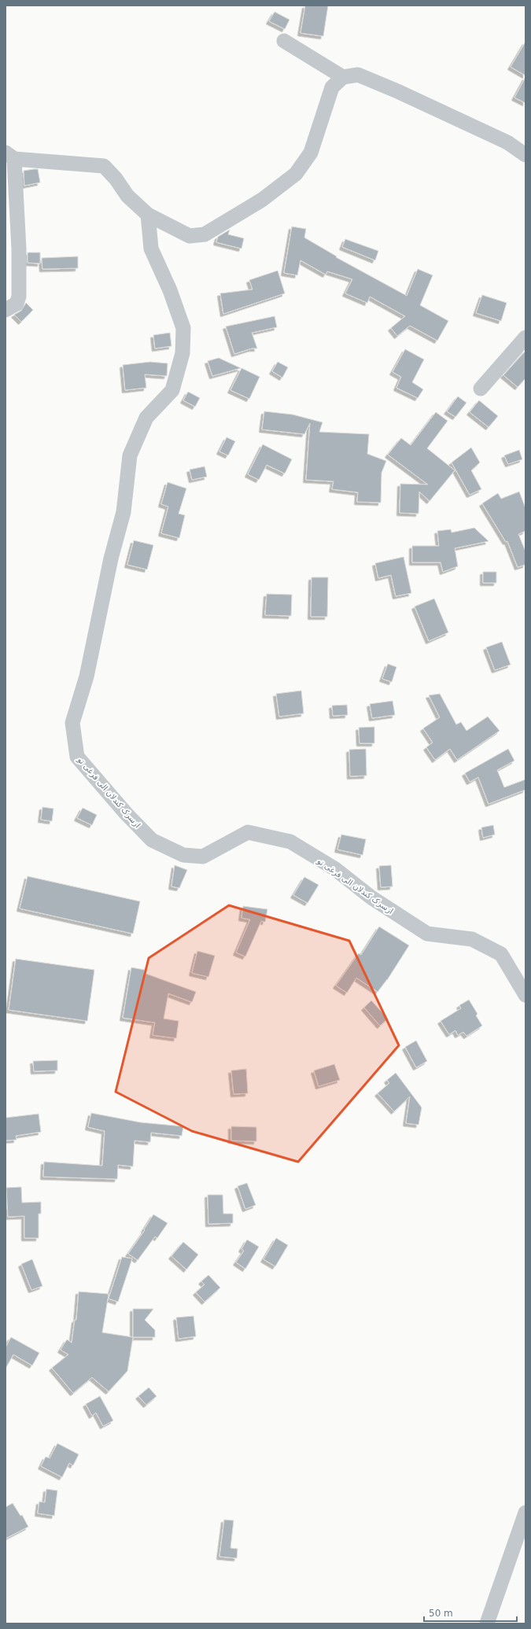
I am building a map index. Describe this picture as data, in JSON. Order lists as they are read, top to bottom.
{
  "streets": {
    "street": ["ازسرک کندلان الی فرغی تو"]
  },
  "scale_bar": "50 m"
}
